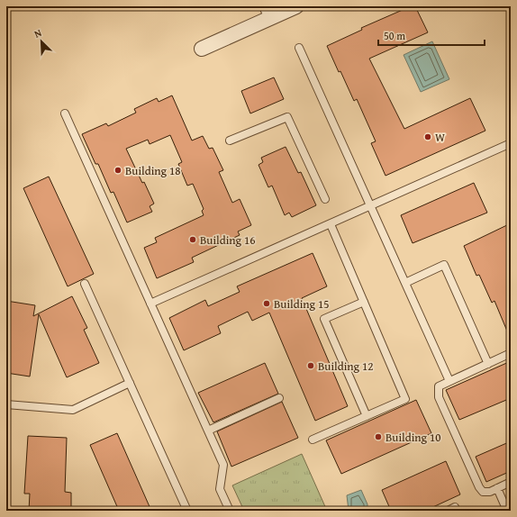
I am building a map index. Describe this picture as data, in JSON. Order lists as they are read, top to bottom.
{
  "places": [
    "W",
    "Building 18",
    "Building 16",
    "Building 15",
    "Building 12",
    "Building 10"
  ],
  "scale_bar": "50 m",
  "north": "top left"
}
